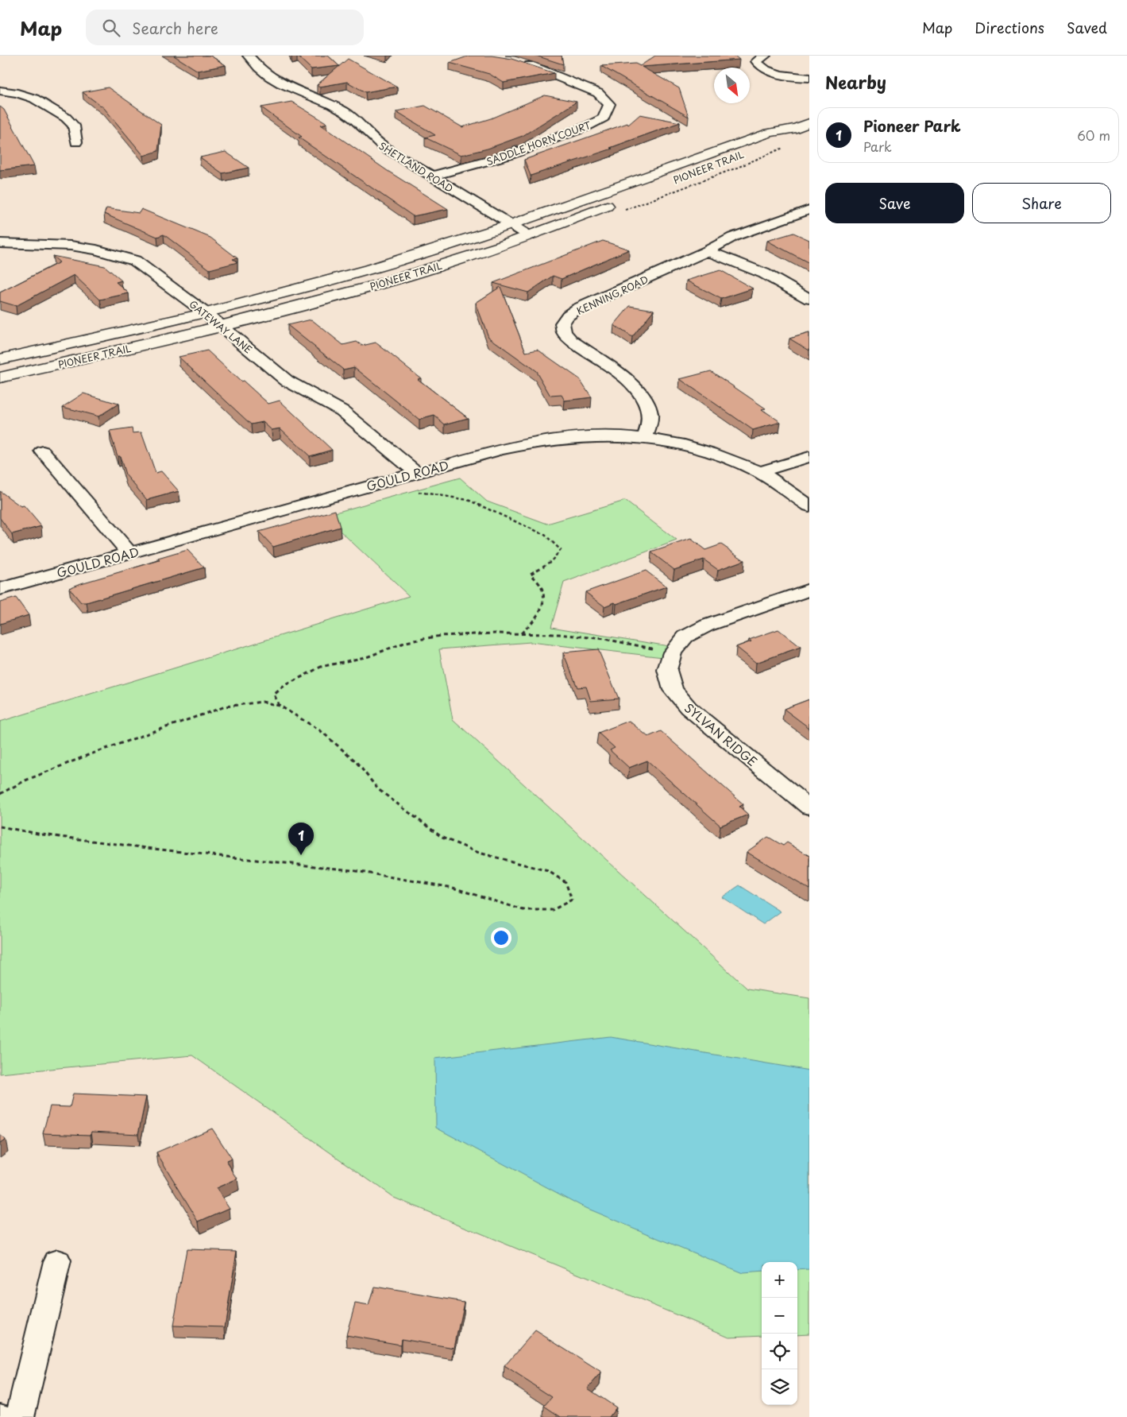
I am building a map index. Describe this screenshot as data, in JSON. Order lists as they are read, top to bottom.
{
  "streets": {
    "main road": ["PIONEER TRAIL"],
    "street": [
      "SADDLE HORN COURT",
      "SHETLAND ROAD",
      "KENNING ROAD",
      "GATEWAY LANE",
      "GOULD ROAD",
      "SYLVAN RIDGE"
    ]
  },
  "crossings": [
    ["SADDLE HORN COURT", "SHETLAND ROAD"],
    ["SHETLAND ROAD", "PIONEER TRAIL"],
    ["PIONEER TRAIL", "GATEWAY LANE"],
    ["KENNING ROAD", "GOULD ROAD"],
    ["GATEWAY LANE", "GOULD ROAD"]
  ],
  "north": "bottom right",
  "page": {
    "header": "Map",
    "search": "Search here",
    "nav": ["Map", "Directions", "Saved"],
    "heading": "Nearby",
    "list": [
      {
        "mark": "1",
        "name": "Pioneer Park",
        "note": "Park",
        "value": "60 m"
      }
    ],
    "buttons": ["Save", "Share"],
    "pins": "1",
    "map_buttons": ["+", "−"]
  }
}
